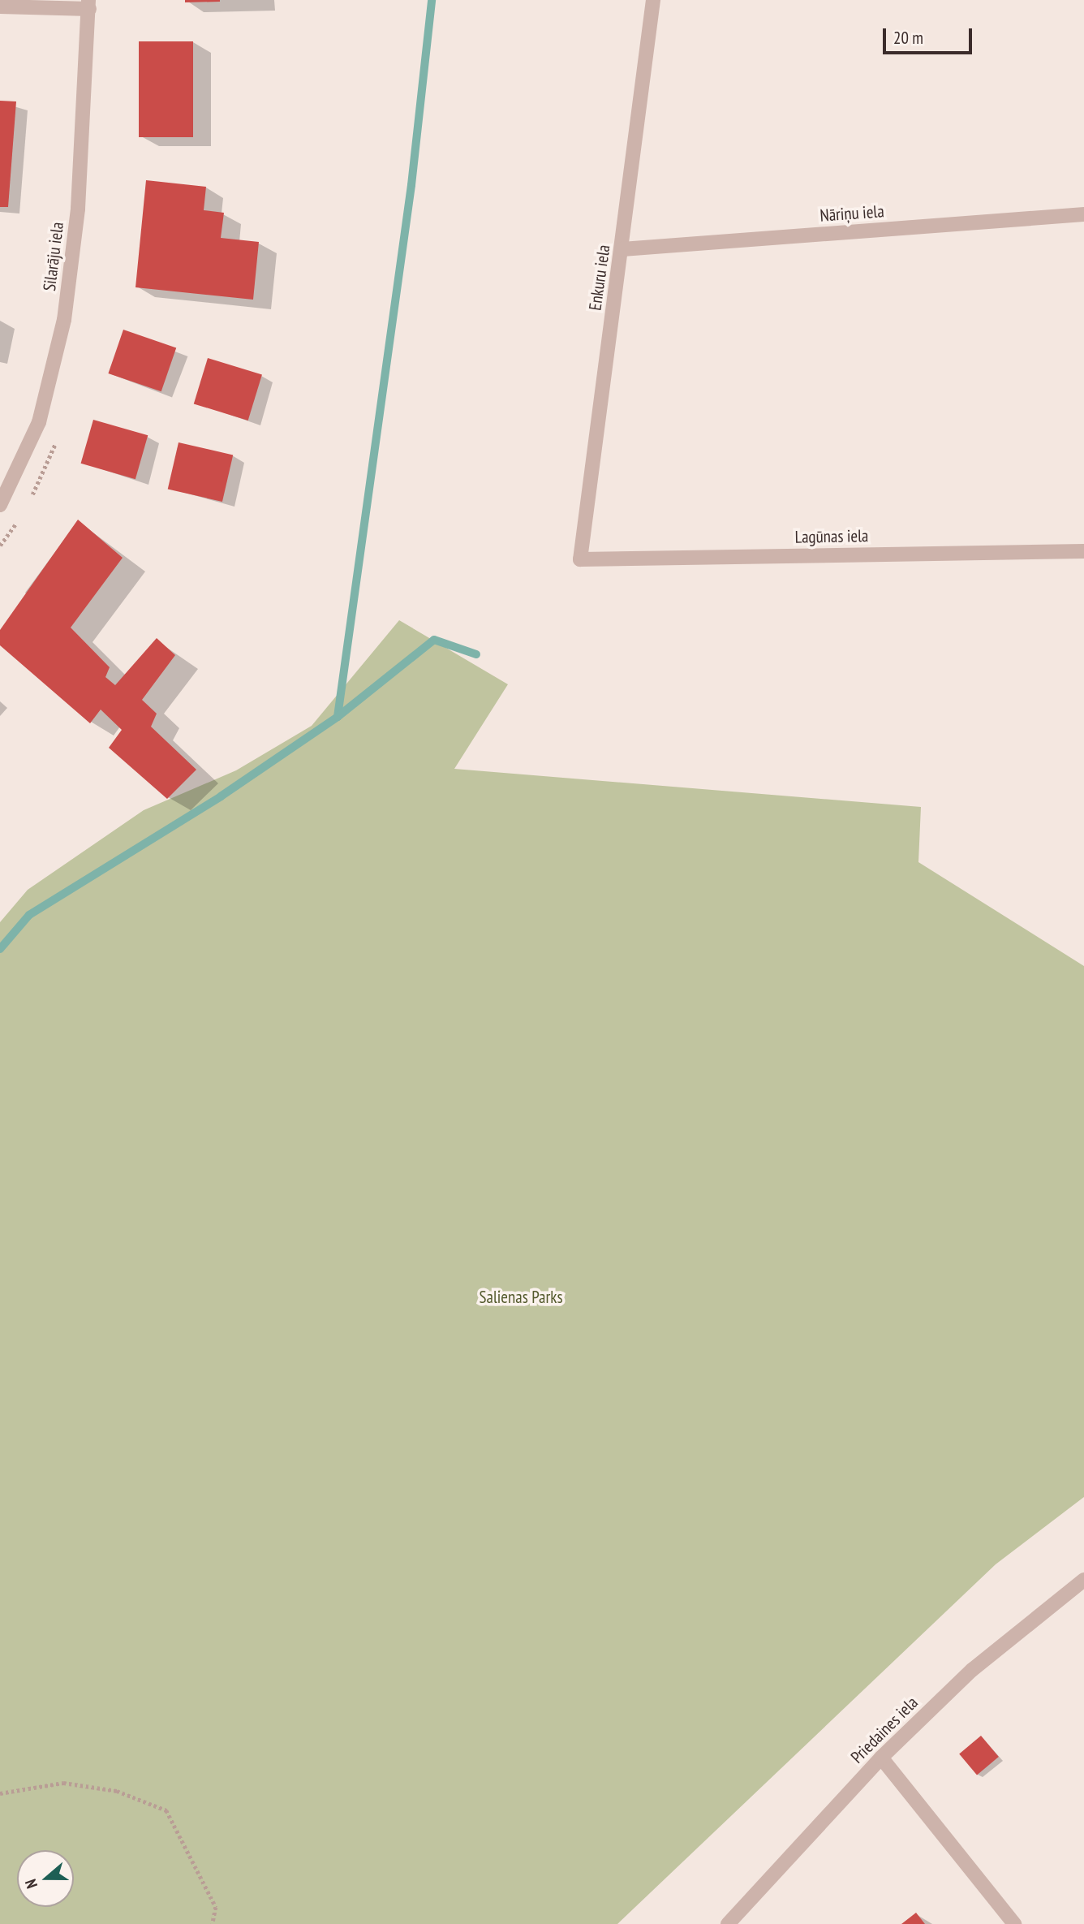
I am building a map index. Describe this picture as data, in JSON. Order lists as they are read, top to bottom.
{
  "streets": {
    "street": [
      "Nāriņu iela",
      "Silarāju iela",
      "Enkuru iela",
      "Lagūnas iela",
      "Priedaines iela"
    ]
  },
  "crossings": [
    ["Nāriņu iela", "Enkuru iela"],
    ["Enkuru iela", "Lagūnas iela"]
  ],
  "parks": ["Salienas Parks"],
  "scale_bar": "20 m",
  "north": "left"
}
